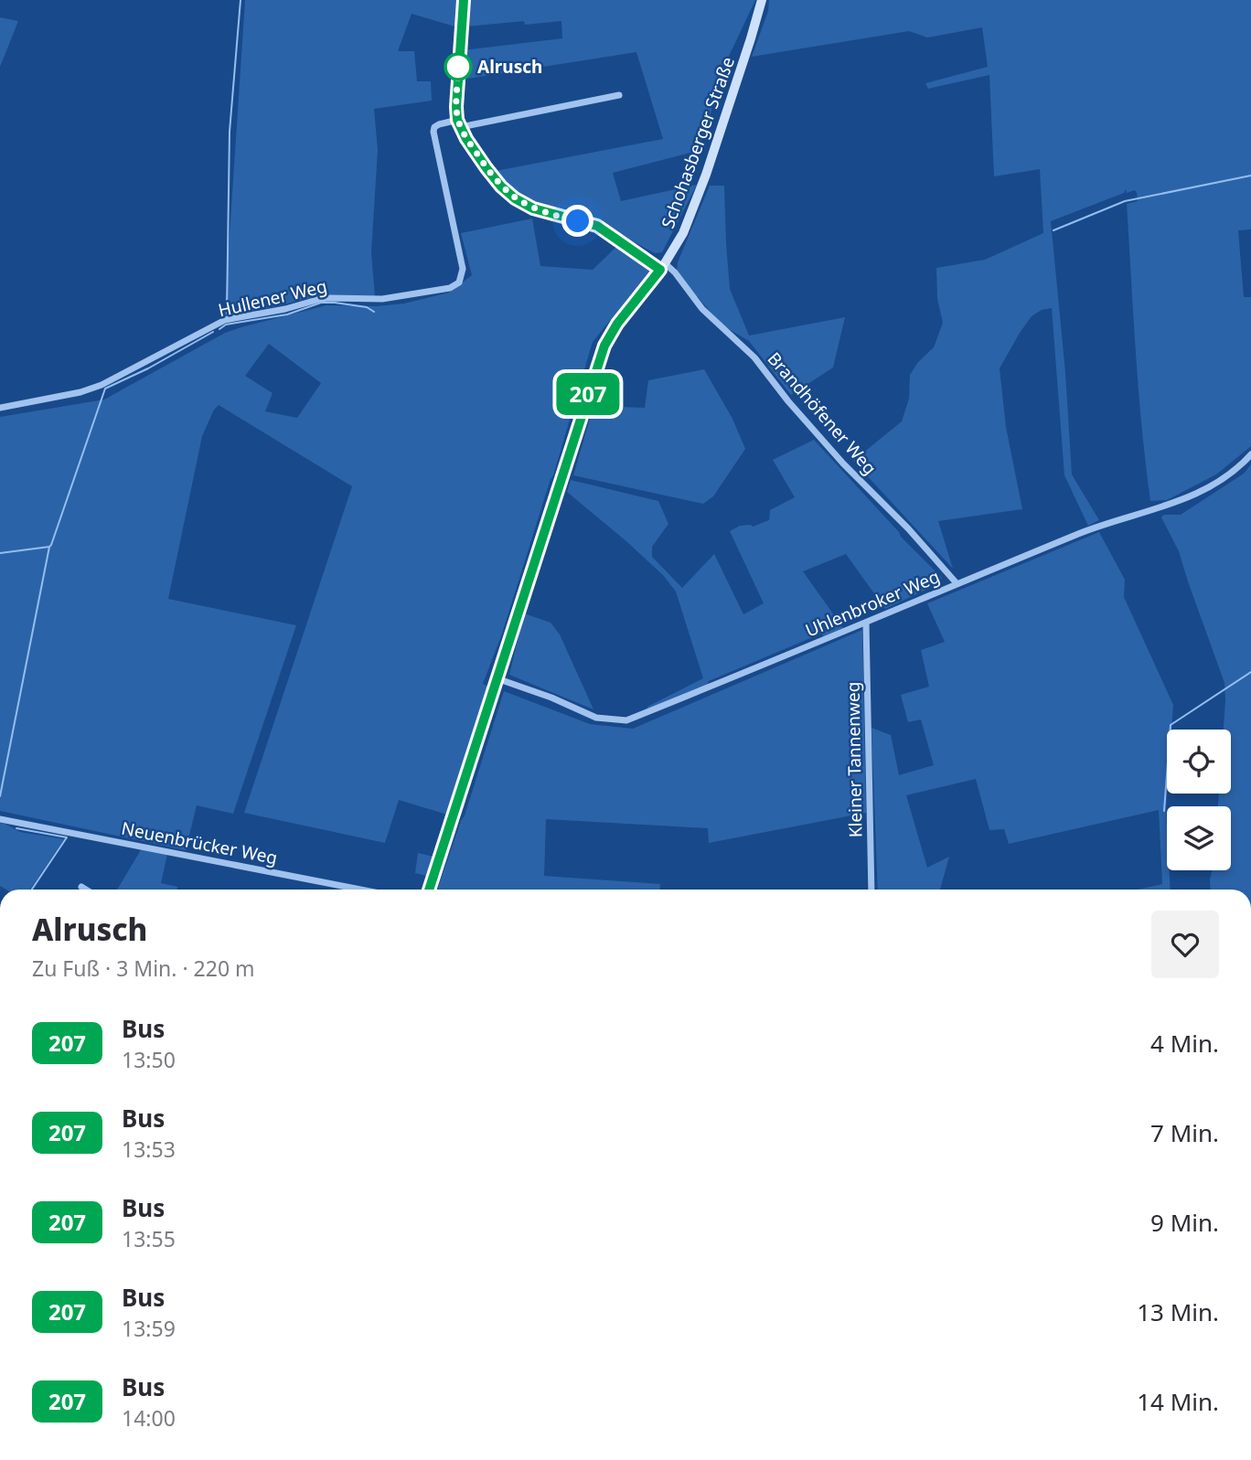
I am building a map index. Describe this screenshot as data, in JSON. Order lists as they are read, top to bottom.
{
  "streets": {
    "street": [
      "Schohasberger Straße",
      "Hullener Weg",
      "Brandhöfener Weg",
      "Uhlenbroker Weg",
      "Kleiner Tannenweg",
      "Neuenbrücker Weg"
    ]
  },
  "crossings": [
    ["Schohasberger Straße", "Brandhöfener Weg"],
    ["Schohasberger Straße", "Uhlenbroker Weg"],
    ["Hullener Weg", "Brandhöfener Weg"],
    ["Brandhöfener Weg", "Uhlenbroker Weg"],
    ["Uhlenbroker Weg", "Kleiner Tannenweg"]
  ],
  "places": ["Alrusch"],
  "lines": ["bus line 207"],
  "page": {
    "on_map": "207",
    "heading": ["Alrusch", "Zu Fuß · 3 Min. · 220 m"],
    "list": [
      {
        "mark": "207",
        "name": "Bus",
        "note": "13:50",
        "value": "4 Min."
      },
      {
        "mark": "207",
        "name": "Bus",
        "note": "13:53",
        "value": "7 Min."
      },
      {
        "mark": "207",
        "name": "Bus",
        "note": "13:55",
        "value": "9 Min."
      },
      {
        "mark": "207",
        "name": "Bus",
        "note": "13:59",
        "value": "13 Min."
      },
      {
        "mark": "207",
        "name": "Bus",
        "note": "14:00",
        "value": "14 Min."
      }
    ]
  }
}
